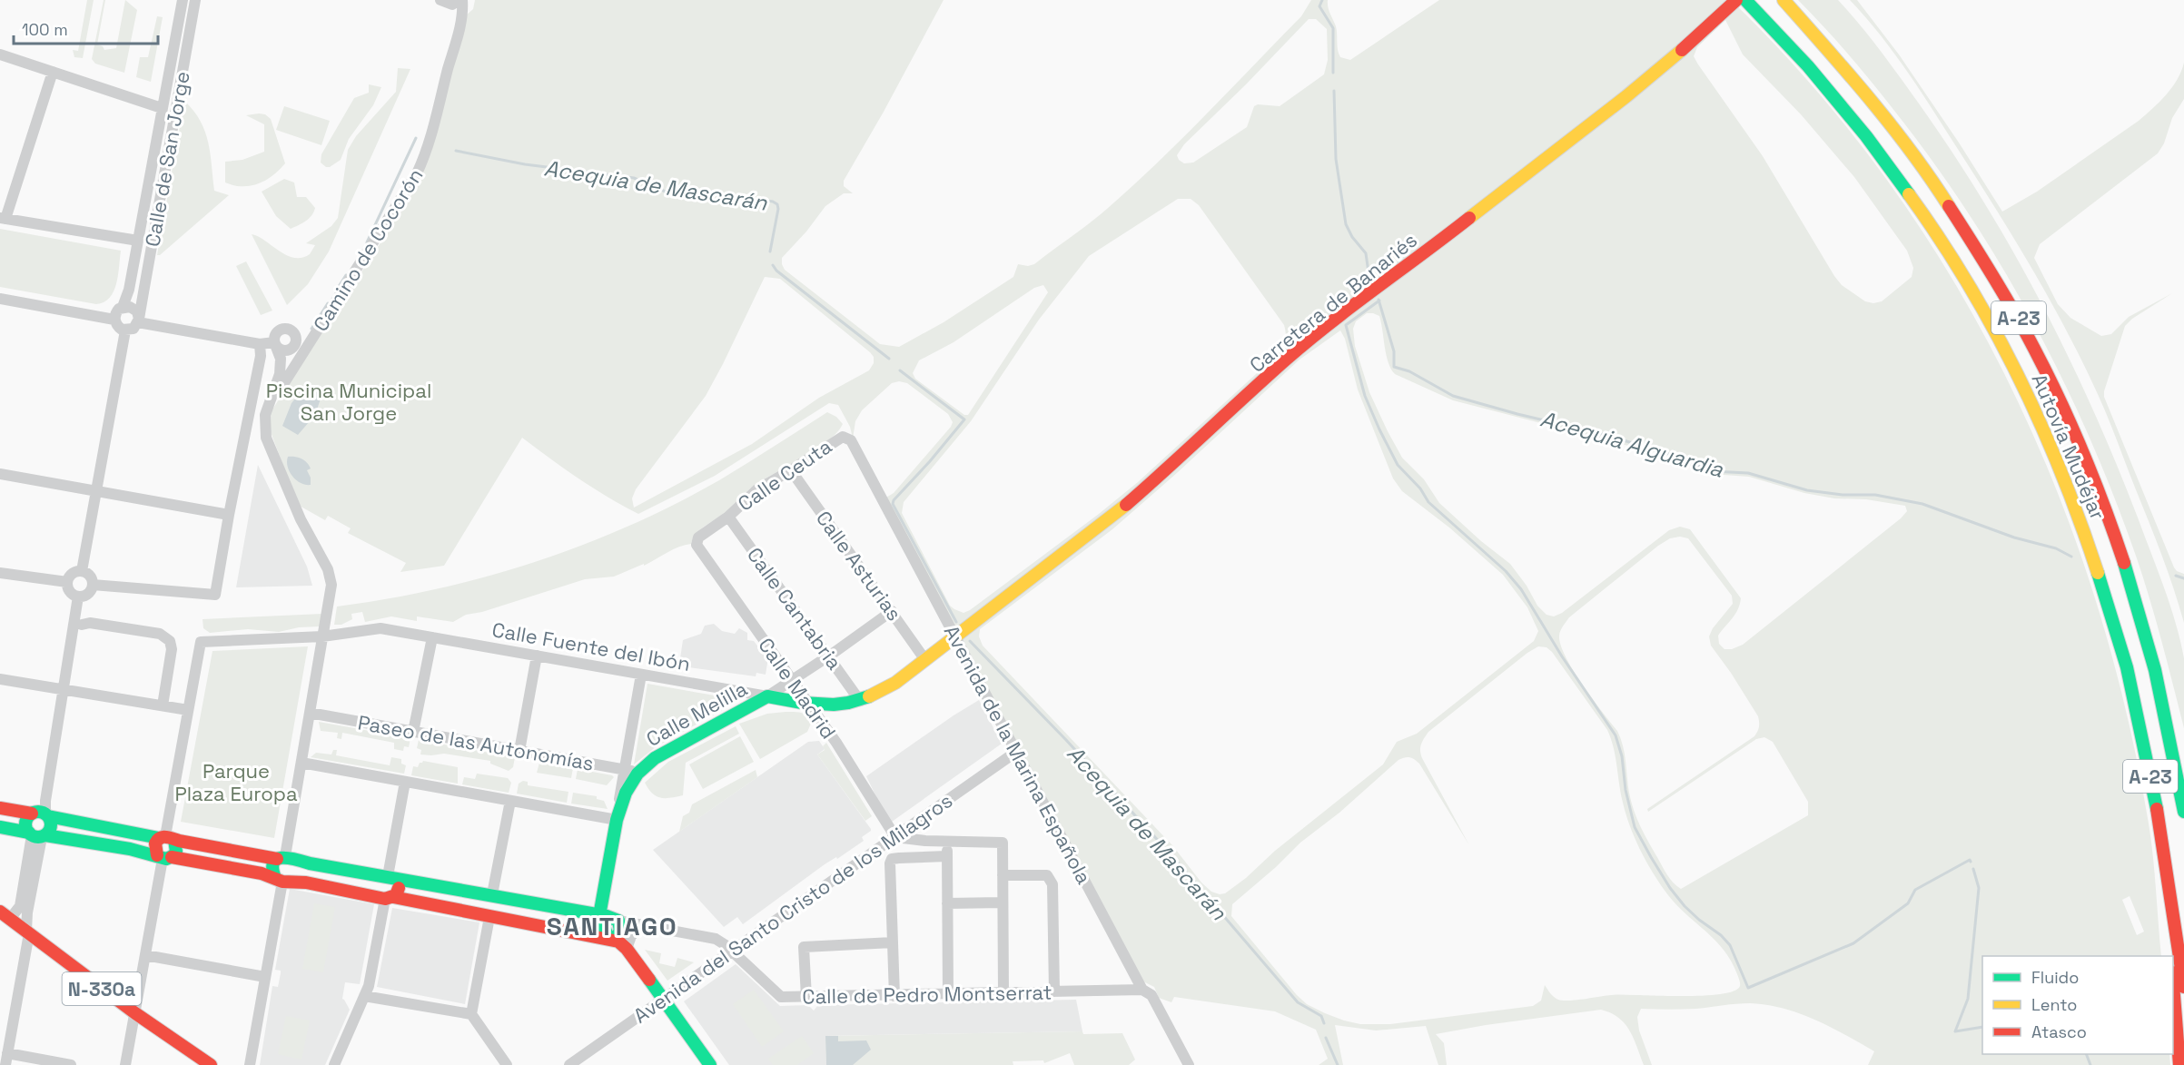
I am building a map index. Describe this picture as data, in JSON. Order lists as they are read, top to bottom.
{
  "streets": {
    "main road": [
      "Carretera de Banariés",
      "A-23",
      "Autovía Mudéjar",
      "Calle Fuente del Ibón",
      "Calle Melilla",
      "N-330a"
    ],
    "street": [
      "Calle de San Jorge",
      "Camino de Cocorón",
      "Calle Ceuta",
      "Calle Asturias",
      "Calle Cantabria",
      "Calle Madrid",
      "Paseo de las Autonomías",
      "Avenida de la Marina Española",
      "Avenida del Santo Cristo de los Milagros",
      "Calle de Pedro Montserrat"
    ]
  },
  "crossings": [
    ["Carretera de Banariés", "Calle Fuente del Ibón"],
    ["Carretera de Banariés", "Avenida de la Marina Española"],
    ["Calle Ceuta", "Calle Asturias"],
    ["Calle Ceuta", "Calle Cantabria"],
    ["Calle Ceuta", "Calle Madrid"],
    ["Calle Ceuta", "Avenida de la Marina Española"],
    ["Calle Asturias", "Calle Fuente del Ibón"],
    ["Calle Asturias", "Calle Melilla"],
    ["Calle Cantabria", "Calle Fuente del Ibón"],
    ["Calle Cantabria", "Calle Melilla"],
    ["Calle Fuente del Ibón", "Calle Madrid"],
    ["Calle Fuente del Ibón", "Calle Melilla"],
    ["Calle Fuente del Ibón", "Avenida de la Marina Española"],
    ["Calle Madrid", "Calle Melilla"],
    ["Calle Madrid", "Avenida del Santo Cristo de los Milagros"],
    ["Calle Melilla", "Paseo de las Autonomías"],
    ["Avenida de la Marina Española", "Avenida del Santo Cristo de los Milagros"],
    ["Avenida de la Marina Española", "Calle de Pedro Montserrat"],
    ["Avenida del Santo Cristo de los Milagros", "Calle de Pedro Montserrat"]
  ],
  "districts": ["SANTIAGO"],
  "water": ["Acequia de Mascarán", "Acequia Alguardia"],
  "parks": ["Piscina Municipal San Jorge", "Parque Plaza Europa"],
  "legend": ["Fluido", "Lento", "Atasco"],
  "scale_bar": "100 m"
}
